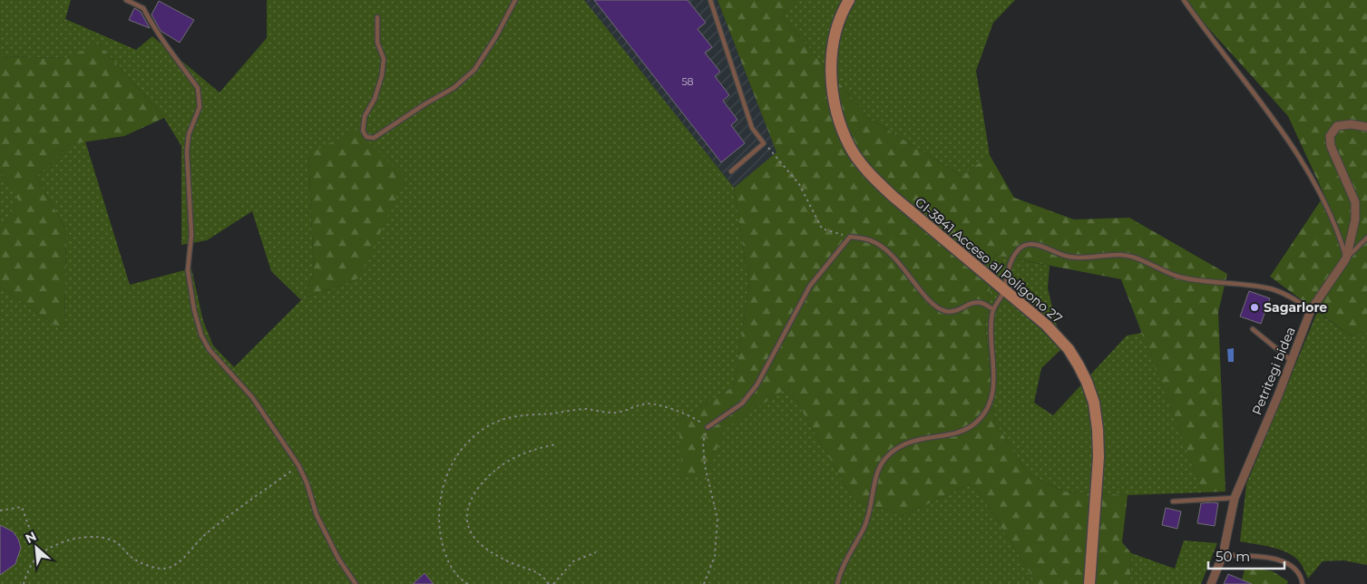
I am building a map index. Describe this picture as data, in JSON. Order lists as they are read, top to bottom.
{
  "streets": {
    "main road": ["GI-3841 Acceso al Polígono 27"],
    "street": ["Petritegi bidea"]
  },
  "places": ["Sagarlore"],
  "house_numbers": ["58"],
  "scale_bar": "50 m",
  "north": "top left"
}
